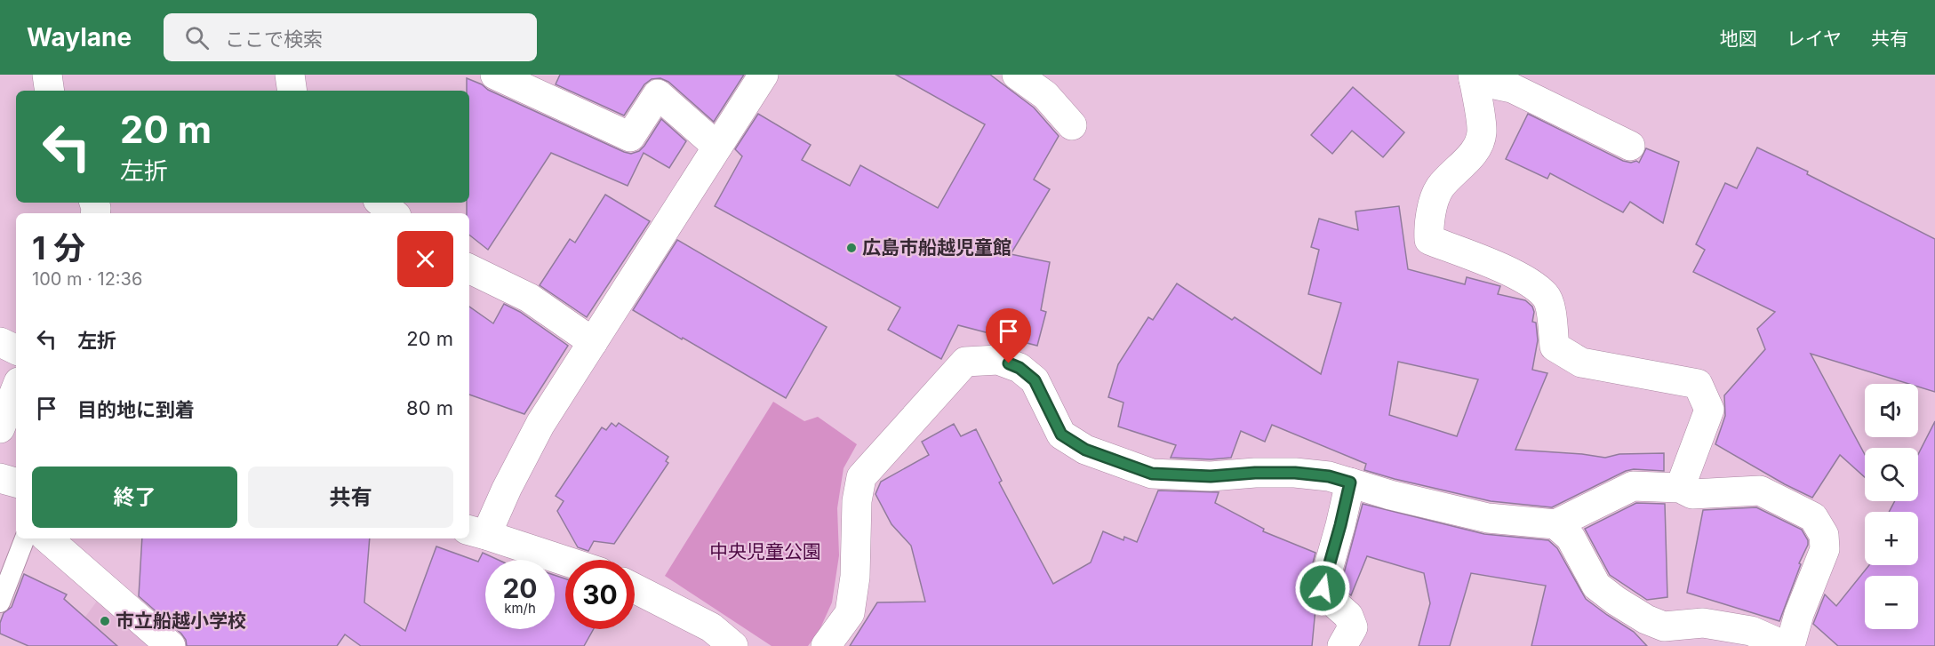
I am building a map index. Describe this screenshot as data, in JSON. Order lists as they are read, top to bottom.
{
  "parks": ["中央児童公園"],
  "places": ["広島市船越児童館", "市立船越小学校"],
  "page": {
    "header": "Waylane",
    "search": "ここで検索",
    "nav": ["地図", "レイヤ", "共有"],
    "turn": ["20 m", "左折"],
    "heading": ["1 分", "100 m · 12:36"],
    "list": [
      {
        "name": "左折",
        "value": "20 m"
      },
      {
        "name": "目的地に到着",
        "value": "80 m"
      }
    ],
    "map_buttons": ["+", "−"],
    "buttons": ["終了", "共有"],
    "speed": "20 km/h",
    "limit": "30"
  }
}
